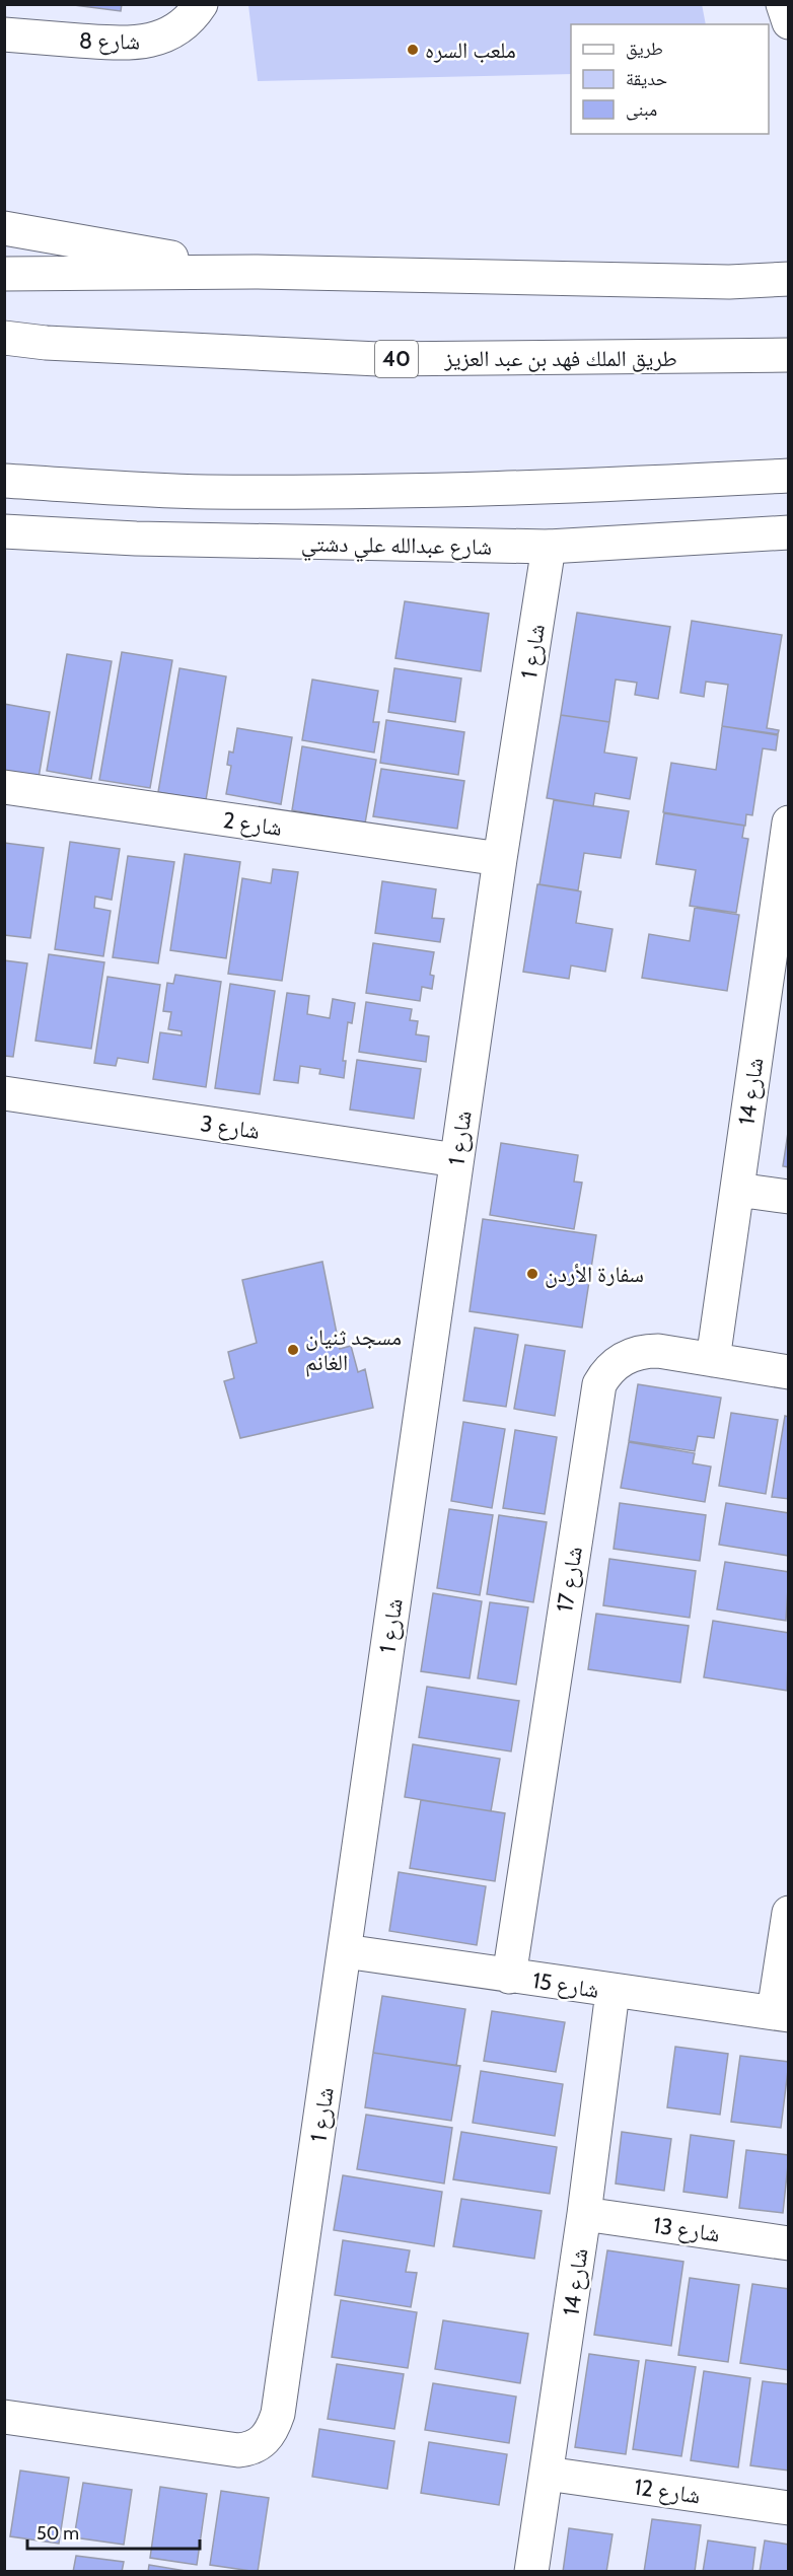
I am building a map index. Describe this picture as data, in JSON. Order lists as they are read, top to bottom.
{
  "streets": {
    "main road": [
      "شارع 8",
      "طريق الملك فهد بن عبد العزيز",
      "40",
      "شارع عبدالله علي دشتي",
      "شارع 1",
      "شارع 2",
      "شارع 14",
      "شارع 3",
      "شارع 17",
      "شارع 15",
      "شارع 13",
      "شارع 12"
    ]
  },
  "crossings": [
    ["شارع عبدالله علي دشتي", "شارع 1"],
    ["شارع 1", "شارع 2"],
    ["شارع 1", "شارع 3"],
    ["شارع 1", "شارع 15"],
    ["شارع 14", "شارع 17"],
    ["شارع 14", "شارع 15"],
    ["شارع 14", "شارع 13"],
    ["شارع 14", "شارع 12"],
    ["شارع 17", "شارع 15"]
  ],
  "places": ["ملعب السره", "سفارة الأردن", "مسجد ثنيان الغانم"],
  "legend": ["طريق", "حديقة", "مبنى"],
  "scale_bar": "50 m"
}
